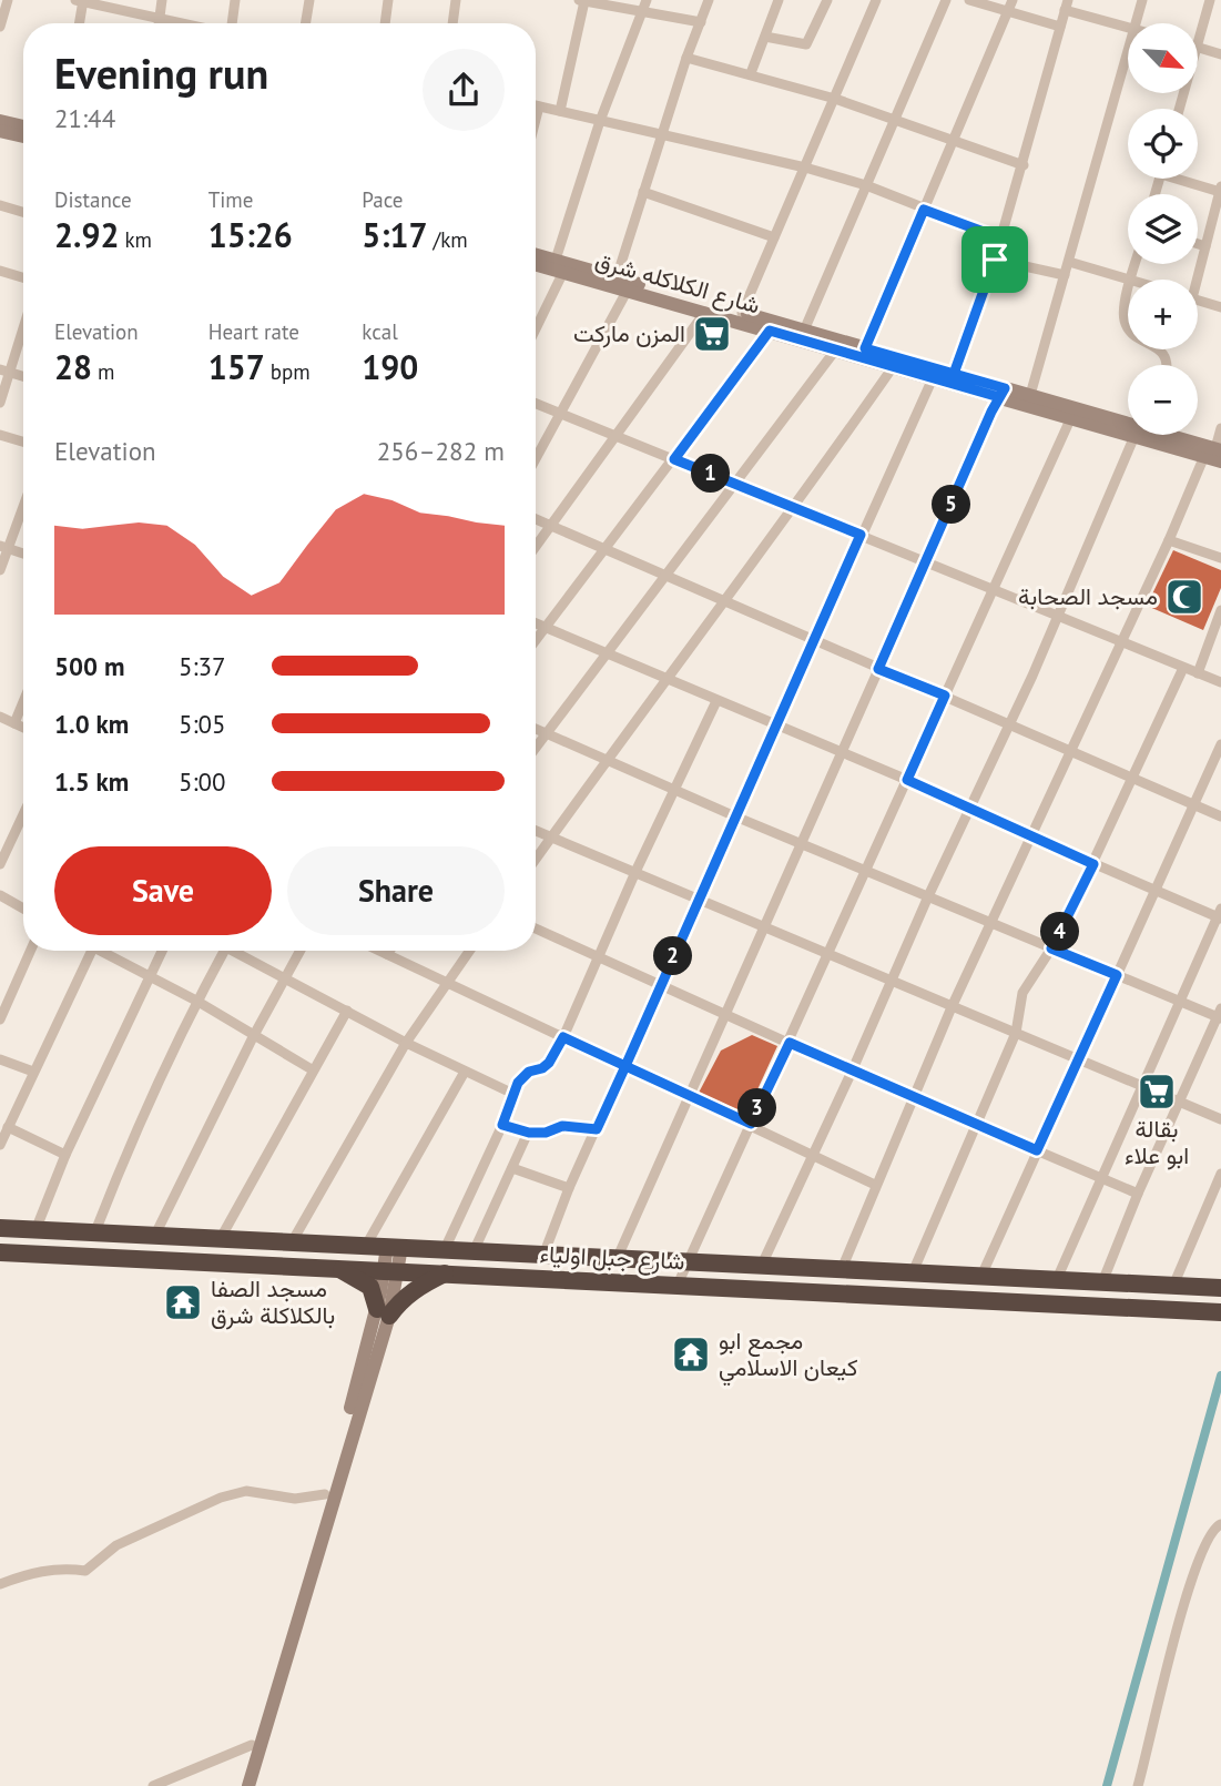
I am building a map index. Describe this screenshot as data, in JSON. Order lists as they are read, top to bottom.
{
  "streets": {
    "highway": ["شارع جبل اولياء"],
    "street": ["شارع الكلاكله شرق"]
  },
  "places": {
    "supermarket": ["المزن ماركت", "بقالة ابو علاء"],
    "mosque": ["مسجد الصحابة"],
    "temple": ["مسجد الصفا بالكلاكلة شرق", "مجمع ابو كيعان الاسلامي"]
  },
  "north": "bottom right",
  "page": {
    "map_buttons": ["+", "−"],
    "heading": ["Evening run", "21:44"],
    "stats": [
      ["Distance", "2.92 km"],
      ["Time", "15:26"],
      ["Pace", "5:17 /km"],
      ["Elevation", "28 m"],
      ["Heart rate", "157 bpm"],
      ["kcal", "190"]
    ],
    "chart": ["Elevation", "256–282 m"],
    "pins": [
      "1",
      "5",
      "4",
      "2",
      "3"
    ],
    "list": [
      {
        "name": "500 m",
        "note": "5:37"
      },
      {
        "name": "1.0 km",
        "note": "5:05"
      },
      {
        "name": "1.5 km",
        "note": "5:00"
      }
    ],
    "buttons": ["Save", "Share"]
  }
}
